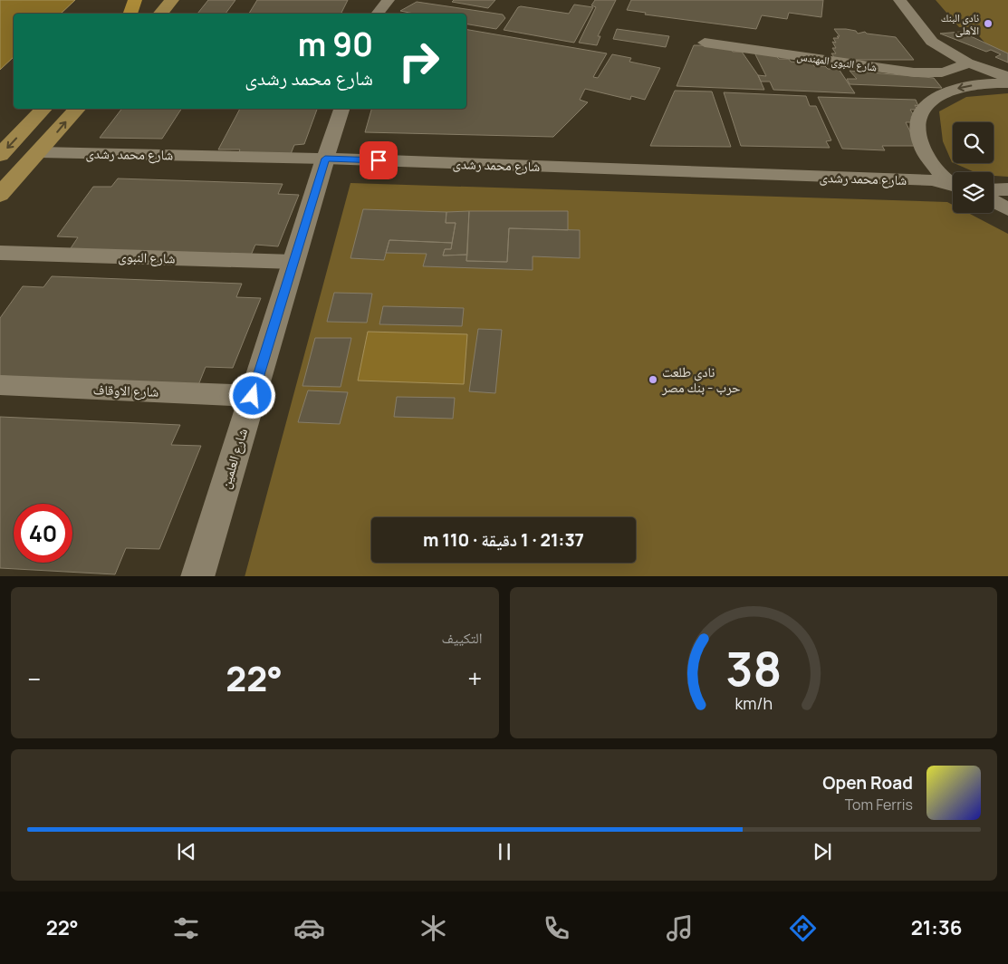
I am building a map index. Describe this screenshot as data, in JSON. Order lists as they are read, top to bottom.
{
  "streets": {
    "street": [
      "شارع النبوى المهندس",
      "شارع محمد رشدى",
      "شارع النبوى",
      "شارع الاوقاف",
      "شارع العلمين"
    ]
  },
  "crossings": [
    ["شارع محمد رشدى", "شارع العلمين"],
    ["شارع النبوى", "شارع العلمين"],
    ["شارع الاوقاف", "شارع العلمين"]
  ],
  "places": ["نادى البنك الأهلى", "نادى طلعت حرب - بنك مصر"],
  "page": {
    "turn": ["90 m", "شارع محمد رشدى"],
    "limit": "40",
    "trip": "21:37 · 1 دقيقة · 110 m",
    "tile": "التكييف",
    "heat": ["−", "22°", "+"],
    "song": ["Open Road", "Tom Ferris"],
    "tabs": ["21:36", "22°"],
    "gauge": ["38", "km/h"]
  }
}
